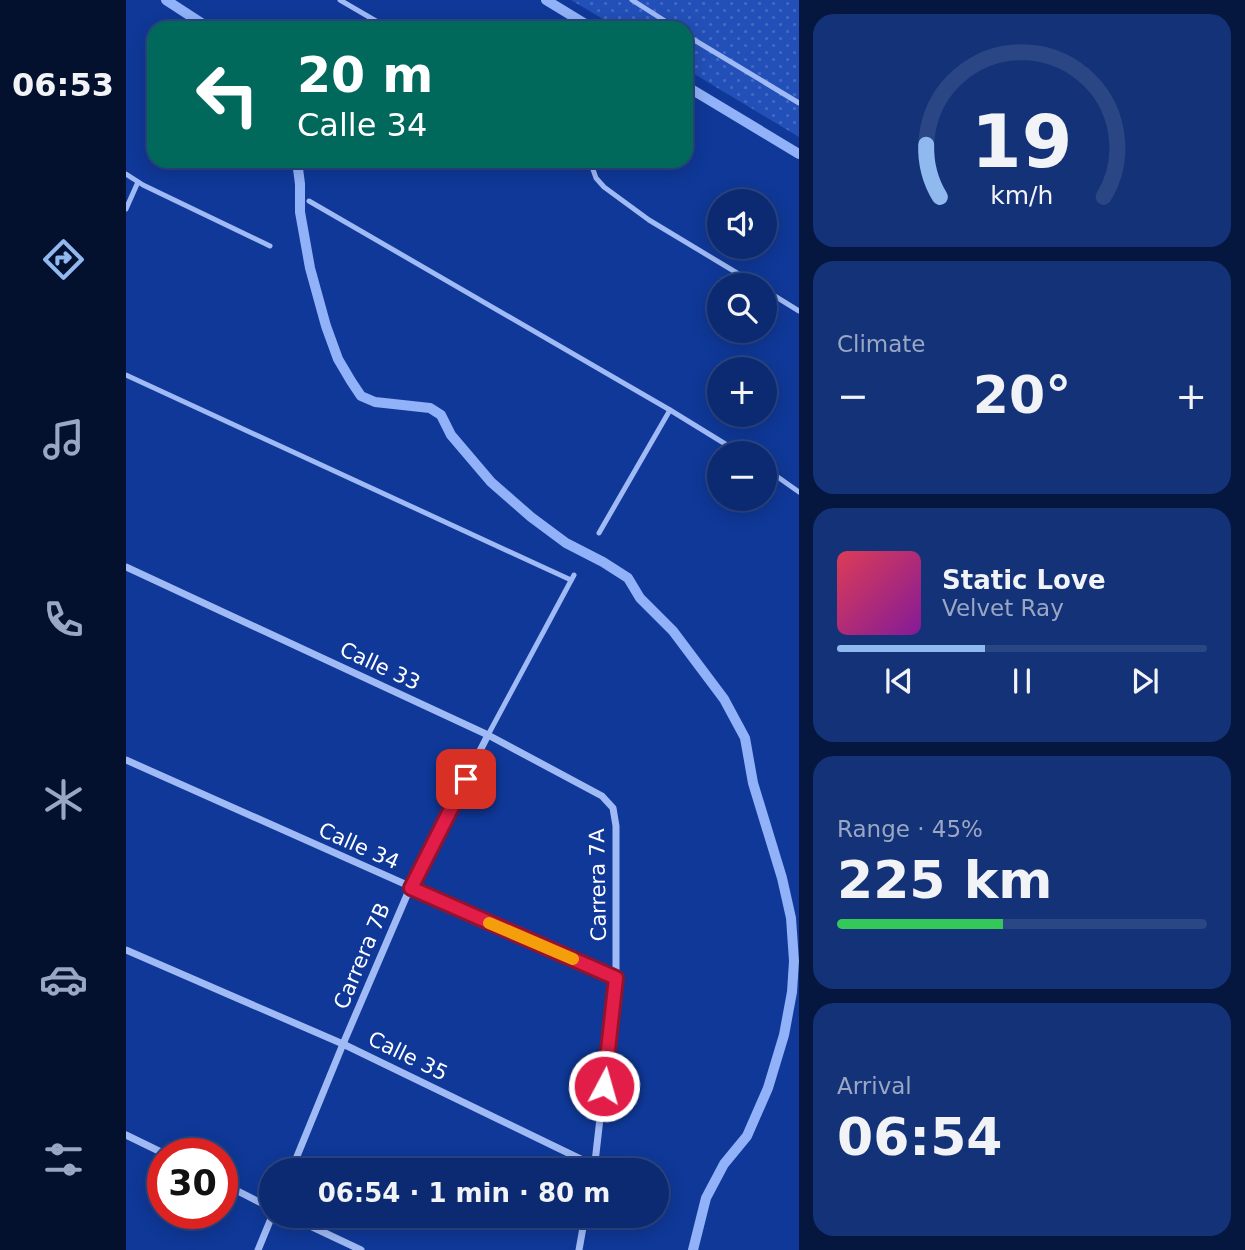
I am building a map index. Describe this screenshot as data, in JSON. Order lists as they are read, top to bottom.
{
  "streets": {
    "street": [
      "Calle 33",
      "Calle 34",
      "Carrera 7A",
      "Carrera 7B",
      "Calle 35"
    ]
  },
  "crossings": [
    ["Calle 33", "Carrera 7A"],
    ["Calle 33", "Carrera 7B"],
    ["Calle 34", "Carrera 7A"],
    ["Calle 34", "Carrera 7B"],
    ["Carrera 7B", "Calle 35"]
  ],
  "page": {
    "tabs": "06:53",
    "turn": ["20 m", "Calle 34"],
    "map_buttons": ["+", "−"],
    "tile": [
      "Climate",
      ["Range · 45%", "225 km"],
      ["Arrival", "06:54"]
    ],
    "heat": ["−", "20°", "+"],
    "song": ["Static Love", "Velvet Ray"],
    "limit": "30",
    "trip": "06:54 · 1 min · 80 m",
    "gauge": ["19", "km/h"]
  }
}
